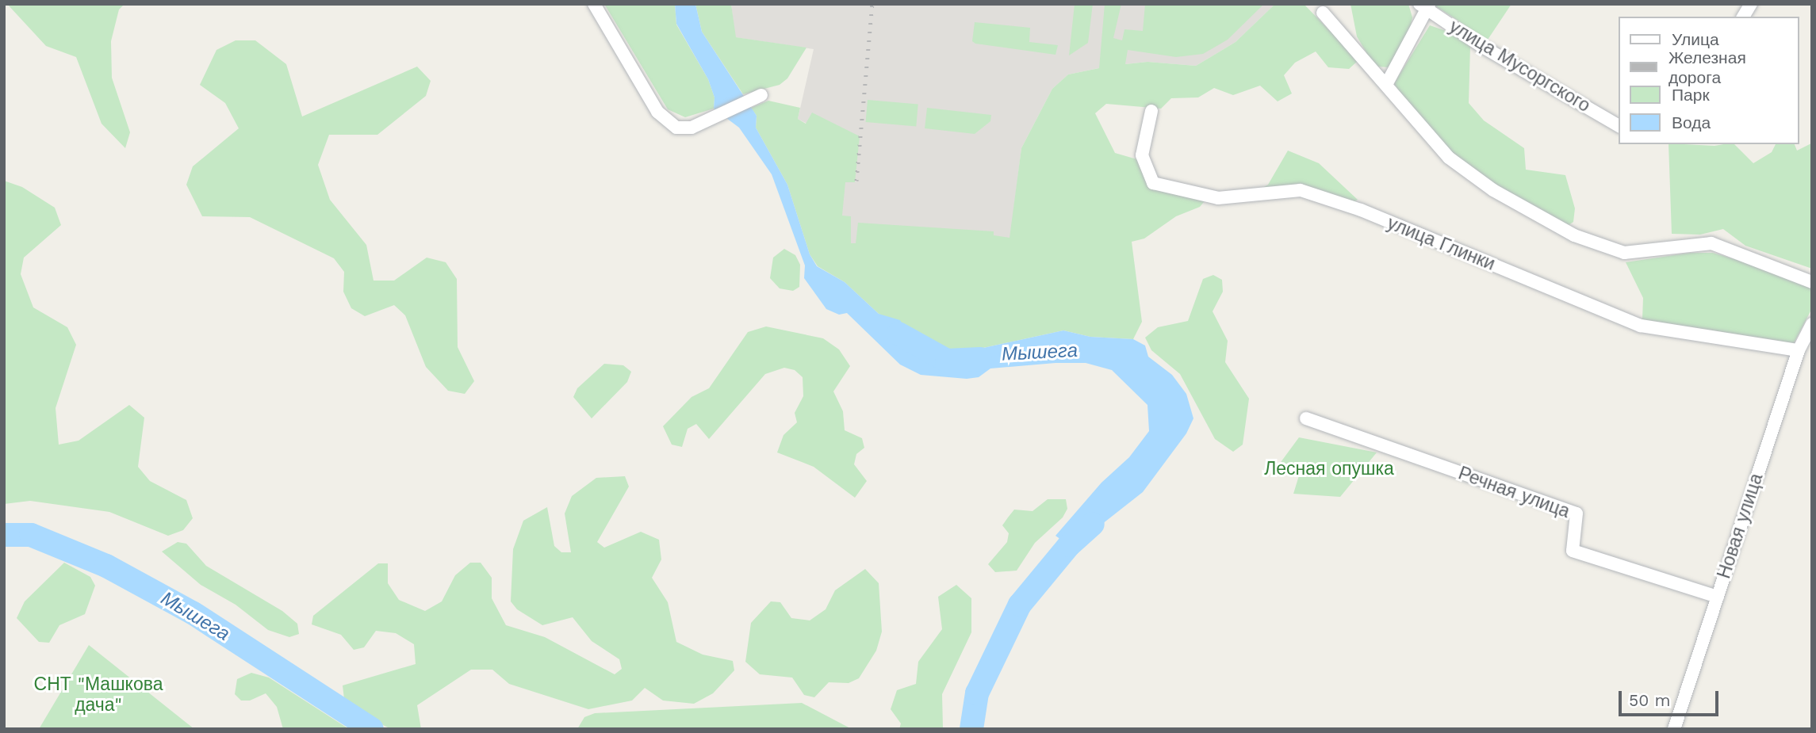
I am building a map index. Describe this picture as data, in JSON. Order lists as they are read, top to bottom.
{
  "streets": {
    "street": [
      "улица Мусоргского",
      "улица Глинки",
      "Речная улица",
      "Новая улица"
    ]
  },
  "crossings": [
    ["улица Глинки", "Новая улица"],
    ["Речная улица", "Новая улица"]
  ],
  "water": ["Мышега"],
  "parks": ["Лесная опушка", "СНТ \"Машкова дача\""],
  "legend": [
    "Улица",
    "Железная дорога",
    "Парк",
    "Вода"
  ],
  "scale_bar": "50 m"
}
